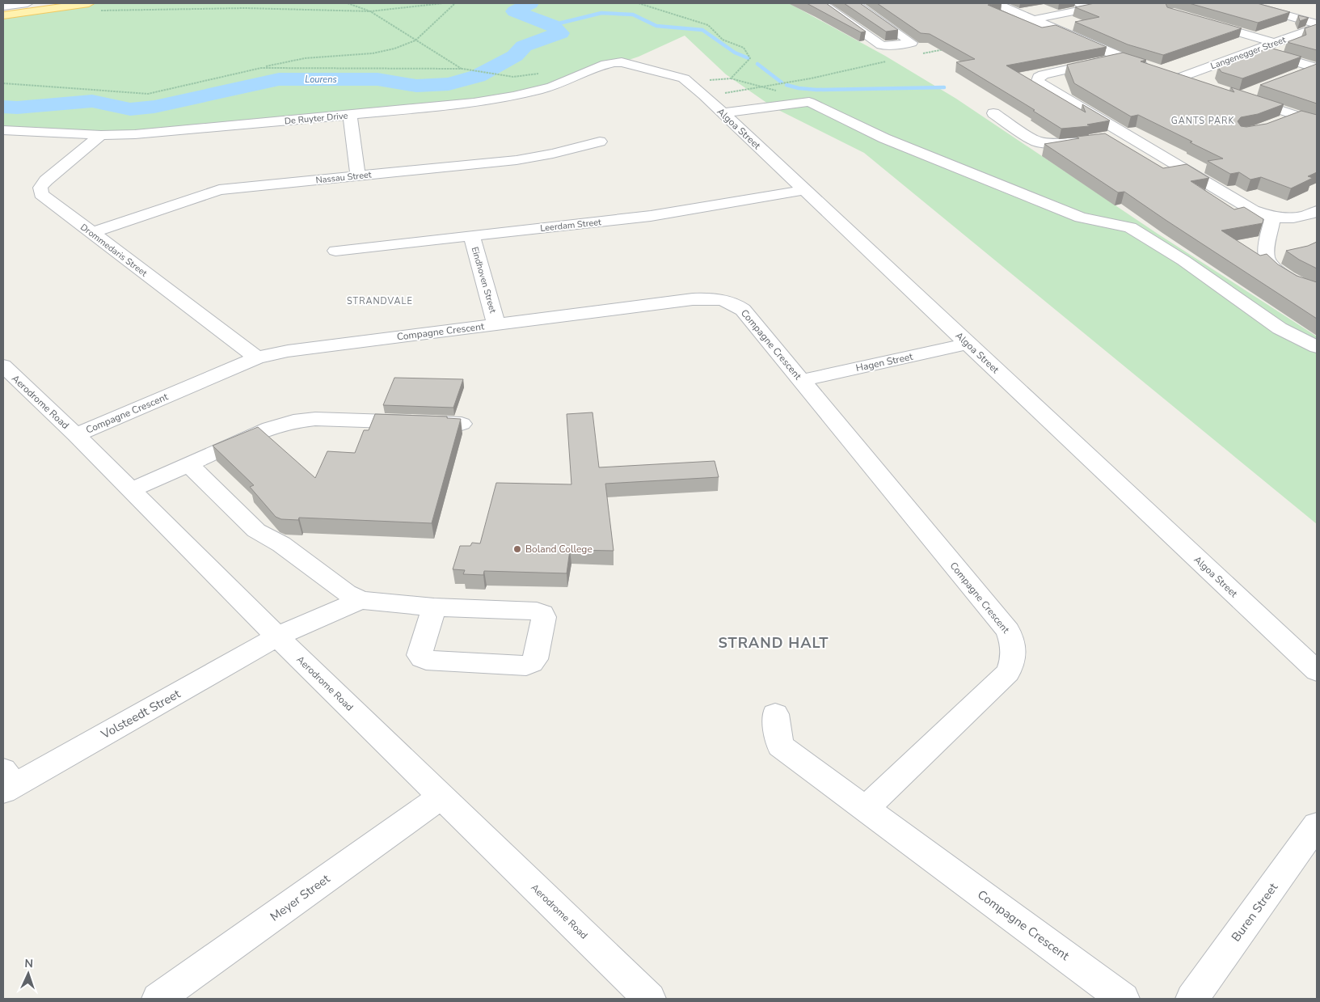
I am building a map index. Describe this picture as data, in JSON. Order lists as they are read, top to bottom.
{
  "streets": {
    "street": [
      "Langenegger Street",
      "De Ruyter Drive",
      "Algoa Street",
      "Nassau Street",
      "Leerdam Street",
      "Drommedaris Street",
      "Eindhoven Street",
      "Compagne Crescent",
      "Hagen Street",
      "Aerodrome Road",
      "Volsteedt Street",
      "Meyer Street",
      "Buren Street"
    ]
  },
  "crossings": [
    ["De Ruyter Drive", "Algoa Street"],
    ["De Ruyter Drive", "Drommedaris Street"],
    ["Algoa Street", "Leerdam Street"],
    ["Algoa Street", "Hagen Street"],
    ["Nassau Street", "Drommedaris Street"],
    ["Leerdam Street", "Eindhoven Street"],
    ["Drommedaris Street", "Compagne Crescent"],
    ["Eindhoven Street", "Compagne Crescent"],
    ["Compagne Crescent", "Hagen Street"],
    ["Compagne Crescent", "Aerodrome Road"],
    ["Aerodrome Road", "Volsteedt Street"],
    ["Aerodrome Road", "Meyer Street"]
  ],
  "districts": ["GANTS PARK", "STRANDVALE", "STRAND HALT"],
  "water": ["Lourens"],
  "places": ["Boland College"],
  "north": "top"
}
